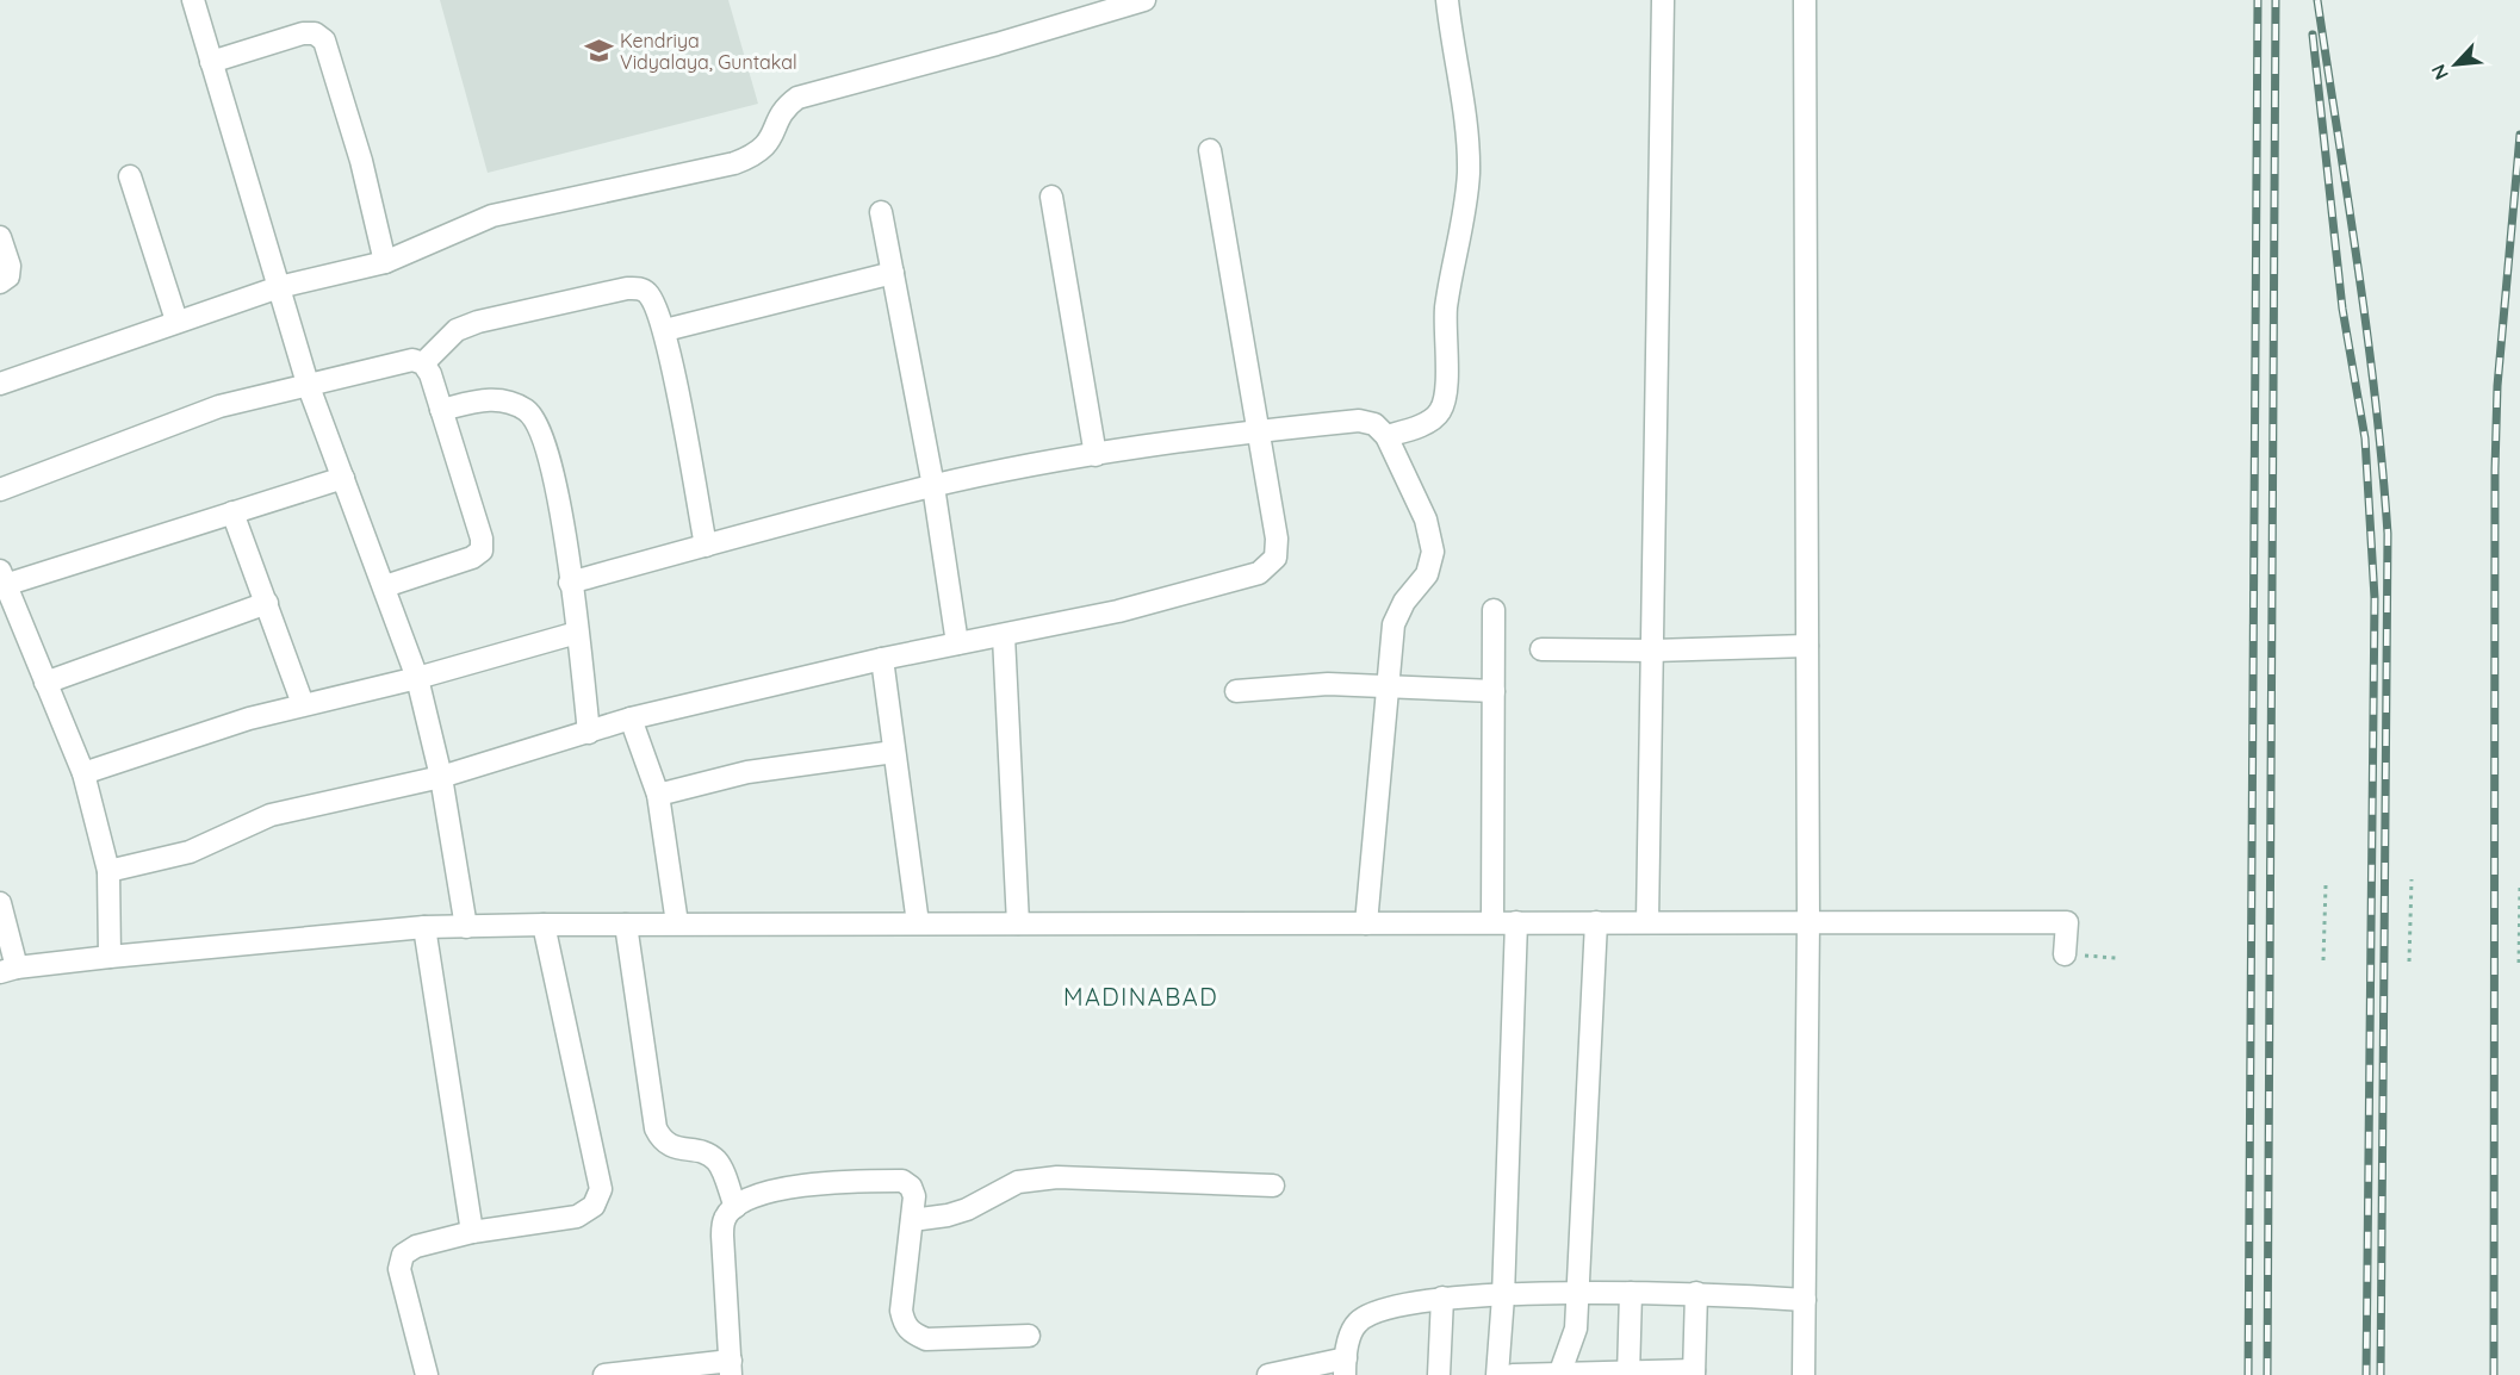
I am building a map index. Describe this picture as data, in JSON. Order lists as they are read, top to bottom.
{
  "districts": ["MADINABAD"],
  "places": {
    "school or university": ["Kendriya Vidyalaya, Guntakal"]
  },
  "north": "bottom left"
}
